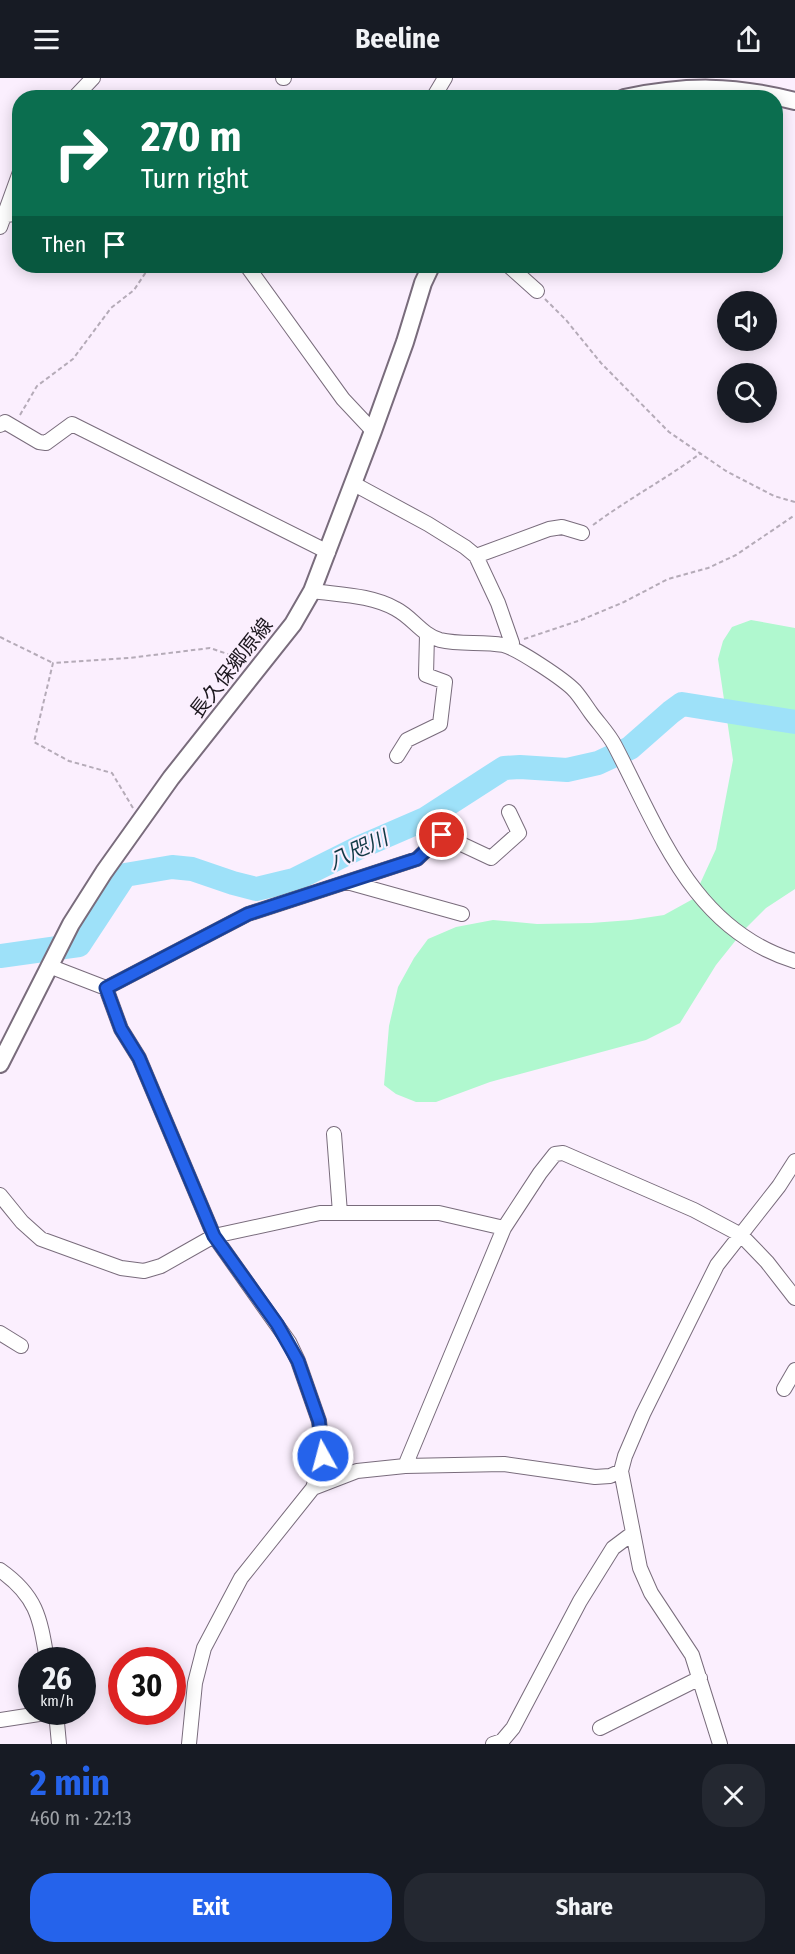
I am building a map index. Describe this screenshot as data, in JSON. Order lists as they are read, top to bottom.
{
  "streets": {
    "main road": ["長久保郷原線"]
  },
  "water": ["八咫川"],
  "page": {
    "header": "Beeline",
    "turn": ["270 m", "Turn right"],
    "then": "Then",
    "speed": "26 km/h",
    "limit": "30",
    "heading": ["2 min", "460 m · 22:13"],
    "buttons": ["Exit", "Share"]
  }
}
